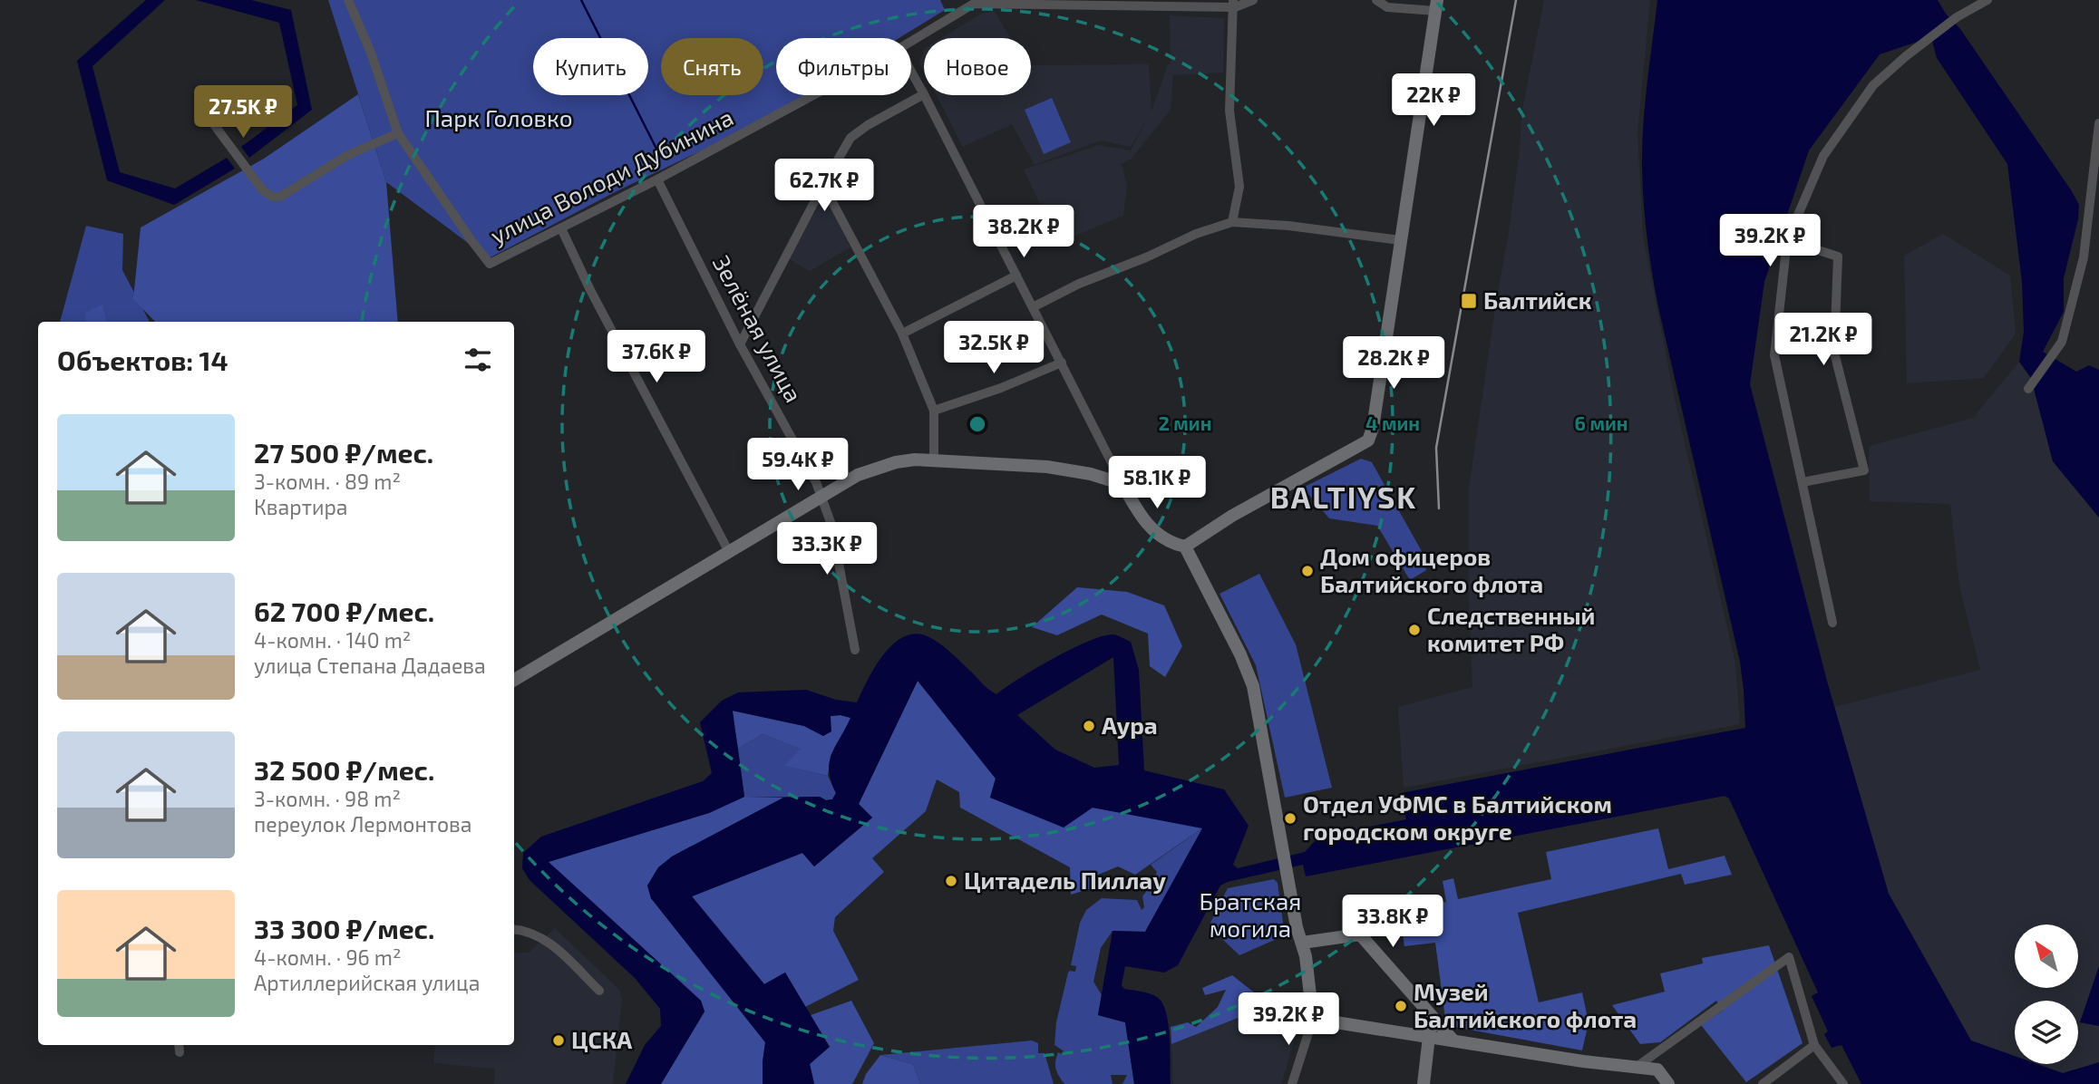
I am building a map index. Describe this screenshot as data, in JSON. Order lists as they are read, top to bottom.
{
  "streets": {
    "street": ["улица Володи Дубинина", "Зелёная улица"]
  },
  "crossings": [
    ["улица Володи Дубинина", "Зелёная улица"]
  ],
  "districts": ["BALTIYSK"],
  "parks": ["Парк Головко", "Братская могила"],
  "places": {
    "transit": ["Балтийск"],
    "other": [
      "Дом офицеров Балтийского флота",
      "Следственный комитет РФ",
      "Аура",
      "Отдел УФМС в Балтийском городском округе",
      "Цитадель Пиллау",
      "Музей Балтийского флота",
      "ЦСКА"
    ]
  },
  "north": "top left",
  "page": {
    "chip": [
      "Купить",
      "Снять",
      "Фильтры",
      "Новое"
    ],
    "price": [
      "22K ₽",
      "27.5K ₽",
      "62.7K ₽",
      "38.2K ₽",
      "39.2K ₽",
      "21.2K ₽",
      "32.5K ₽",
      "37.6K ₽",
      "28.2K ₽",
      "59.4K ₽",
      "58.1K ₽",
      "33.3K ₽",
      "33.8K ₽",
      "39.2K ₽"
    ],
    "heading": "Объектов: 14",
    "list": [
      {
        "name": "27 500 ₽/мес.",
        "note": "3-комн. · 89 m² · Квартира"
      },
      {
        "name": "62 700 ₽/мес.",
        "note": "4-комн. · 140 m² · улица Степана Дадаева"
      },
      {
        "name": "32 500 ₽/мес.",
        "note": "3-комн. · 98 m² · переулок Лермонтова"
      },
      {
        "name": "33 300 ₽/мес.",
        "note": "4-комн. · 96 m² · Артиллерийская улица"
      }
    ]
  },
  "rings": ["2 мин", "4 мин", "6 мин"]
}
